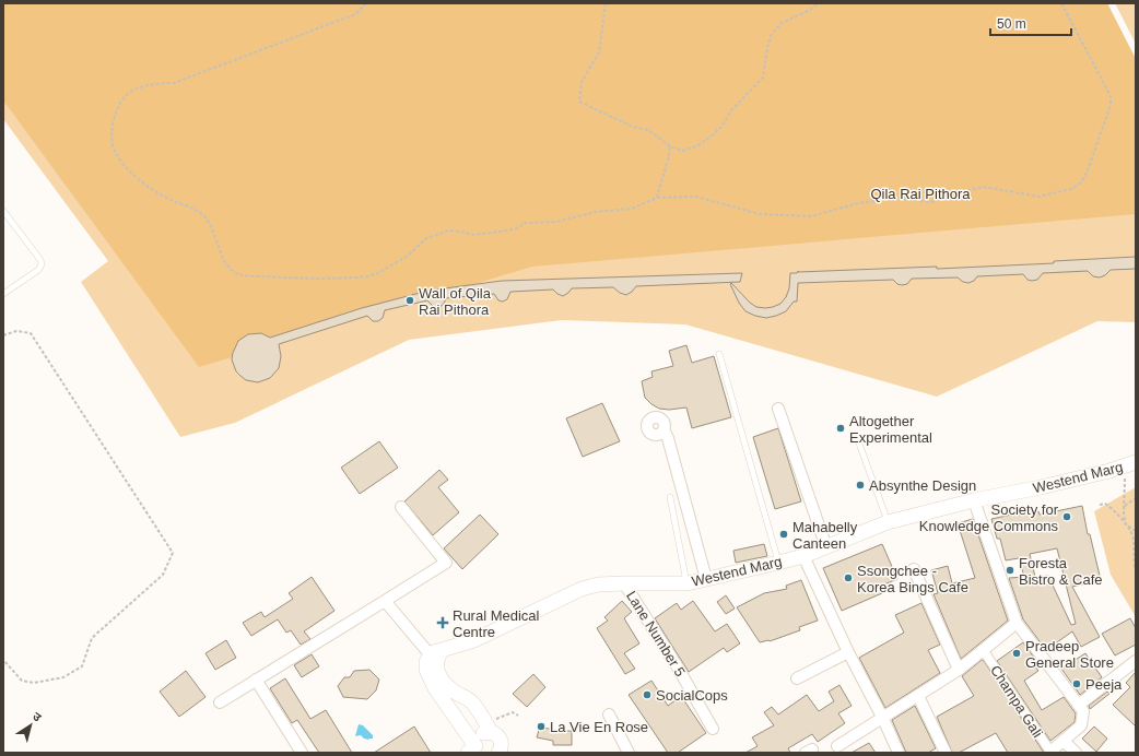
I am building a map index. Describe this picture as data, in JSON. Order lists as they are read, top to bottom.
{
  "streets": {
    "street": ["Westend Marg", "Lane Number 5", "Champa Gali"]
  },
  "crossings": [
    ["Westend Marg", "Lane Number 5"]
  ],
  "parks": ["Qila Rai Pithora"],
  "places": {
    "other": [
      "Wall of Qila Rai Pithora",
      "Altogether Experimental",
      "Absynthe Design",
      "Society for Knowledge Commons",
      "Mahabelly Canteen",
      "Foresta Bistro & Cafe",
      "Ssongchee - Korea Bings Cafe",
      "Pradeep General Store",
      "Peeja",
      "SocialCops",
      "La Vie En Rose"
    ],
    "health": ["Rural Medical Centre"]
  },
  "scale_bar": "50 m",
  "north": "top right"
}
